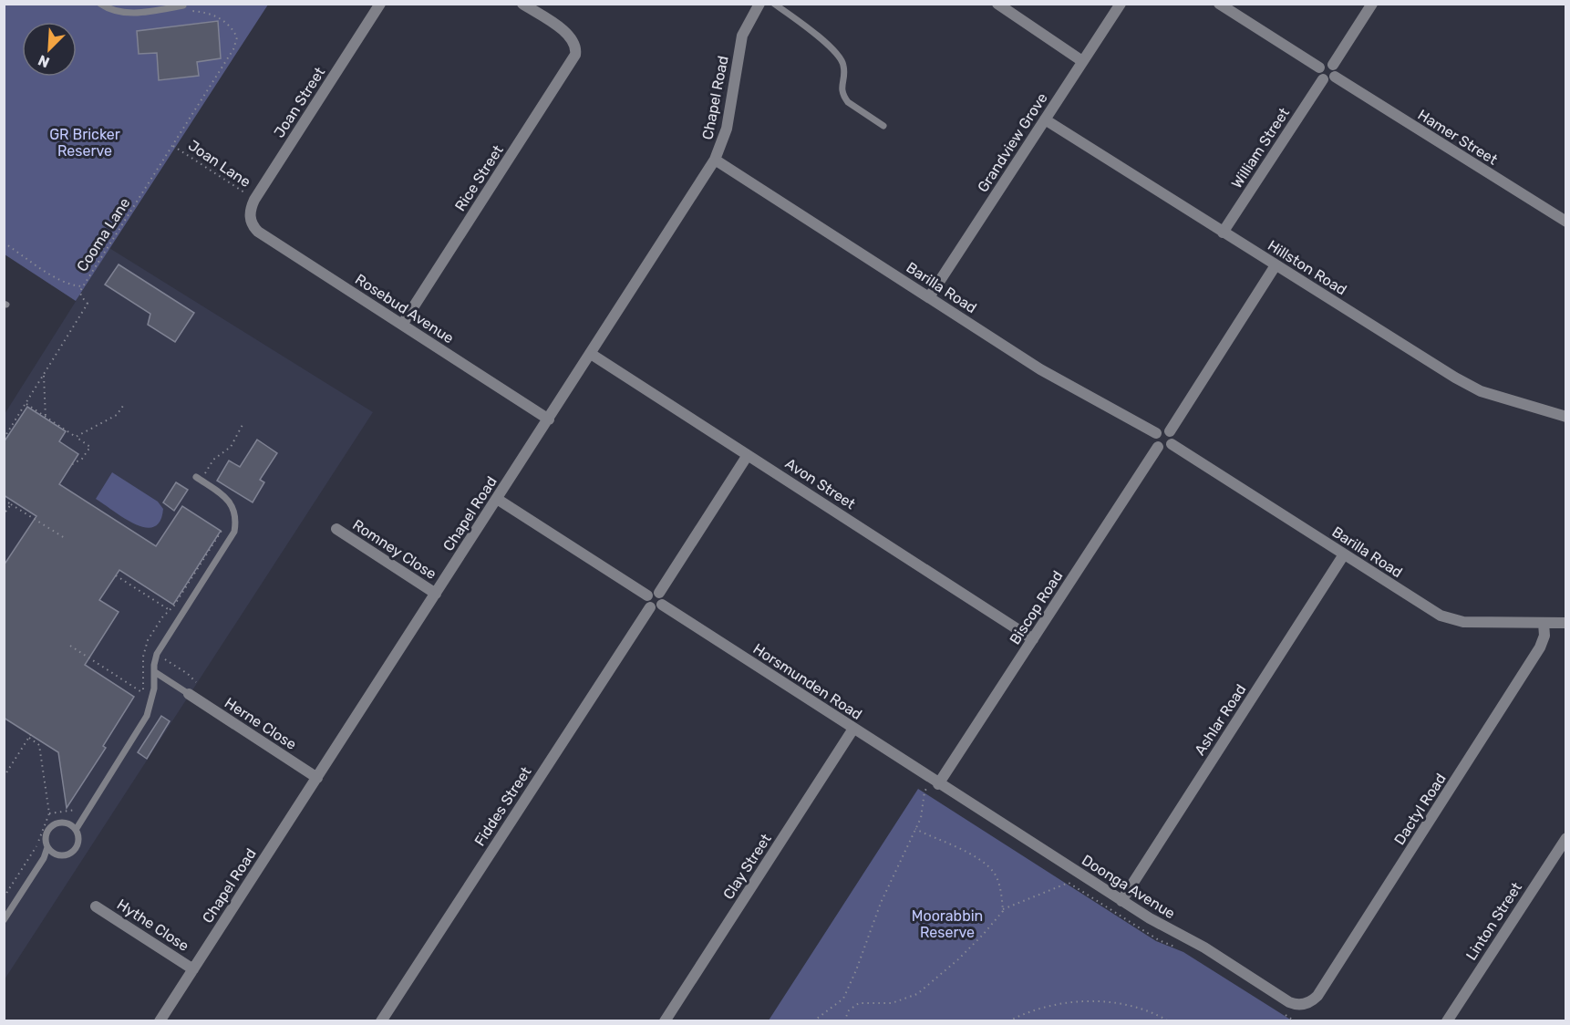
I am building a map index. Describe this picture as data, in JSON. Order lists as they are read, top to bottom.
{
  "streets": {
    "street": [
      "Chapel Road",
      "Joan Street",
      "Hamer Street",
      "Grandview Grove",
      "William Street",
      "Rice Street",
      "Hillston Road",
      "Barilla Road",
      "Rosebud Avenue",
      "Avon Street",
      "Romney Close",
      "Biscop Road",
      "Horsmunden Road",
      "Ashlar Road",
      "Herne Close",
      "Fiddes Street",
      "Dactyl Road",
      "Clay Street",
      "Doonga Avenue",
      "Linton Street",
      "Hythe Close"
    ],
    "path": ["Joan Lane", "Cooma Lane"]
  },
  "crossings": [
    ["Chapel Road", "Barilla Road"],
    ["Chapel Road", "Rosebud Avenue"],
    ["Chapel Road", "Avon Street"],
    ["Chapel Road", "Romney Close"],
    ["Chapel Road", "Horsmunden Road"],
    ["Chapel Road", "Herne Close"],
    ["Chapel Road", "Hythe Close"],
    ["Joan Street", "Joan Lane"],
    ["Joan Street", "Rosebud Avenue"],
    ["Hamer Street", "William Street"],
    ["Grandview Grove", "Hillston Road"],
    ["Grandview Grove", "Barilla Road"],
    ["William Street", "Hillston Road"],
    ["Joan Lane", "Cooma Lane"],
    ["Rice Street", "Rosebud Avenue"],
    ["Barilla Road", "Biscop Road"],
    ["Barilla Road", "Ashlar Road"],
    ["Barilla Road", "Dactyl Road"],
    ["Avon Street", "Biscop Road"],
    ["Biscop Road", "Horsmunden Road"],
    ["Biscop Road", "Doonga Avenue"],
    ["Horsmunden Road", "Fiddes Street"],
    ["Horsmunden Road", "Clay Street"],
    ["Horsmunden Road", "Doonga Avenue"],
    ["Ashlar Road", "Doonga Avenue"],
    ["Dactyl Road", "Doonga Avenue"]
  ],
  "parks": ["GR Bricker Reserve", "Moorabbin Reserve"],
  "north": "bottom left"
}
